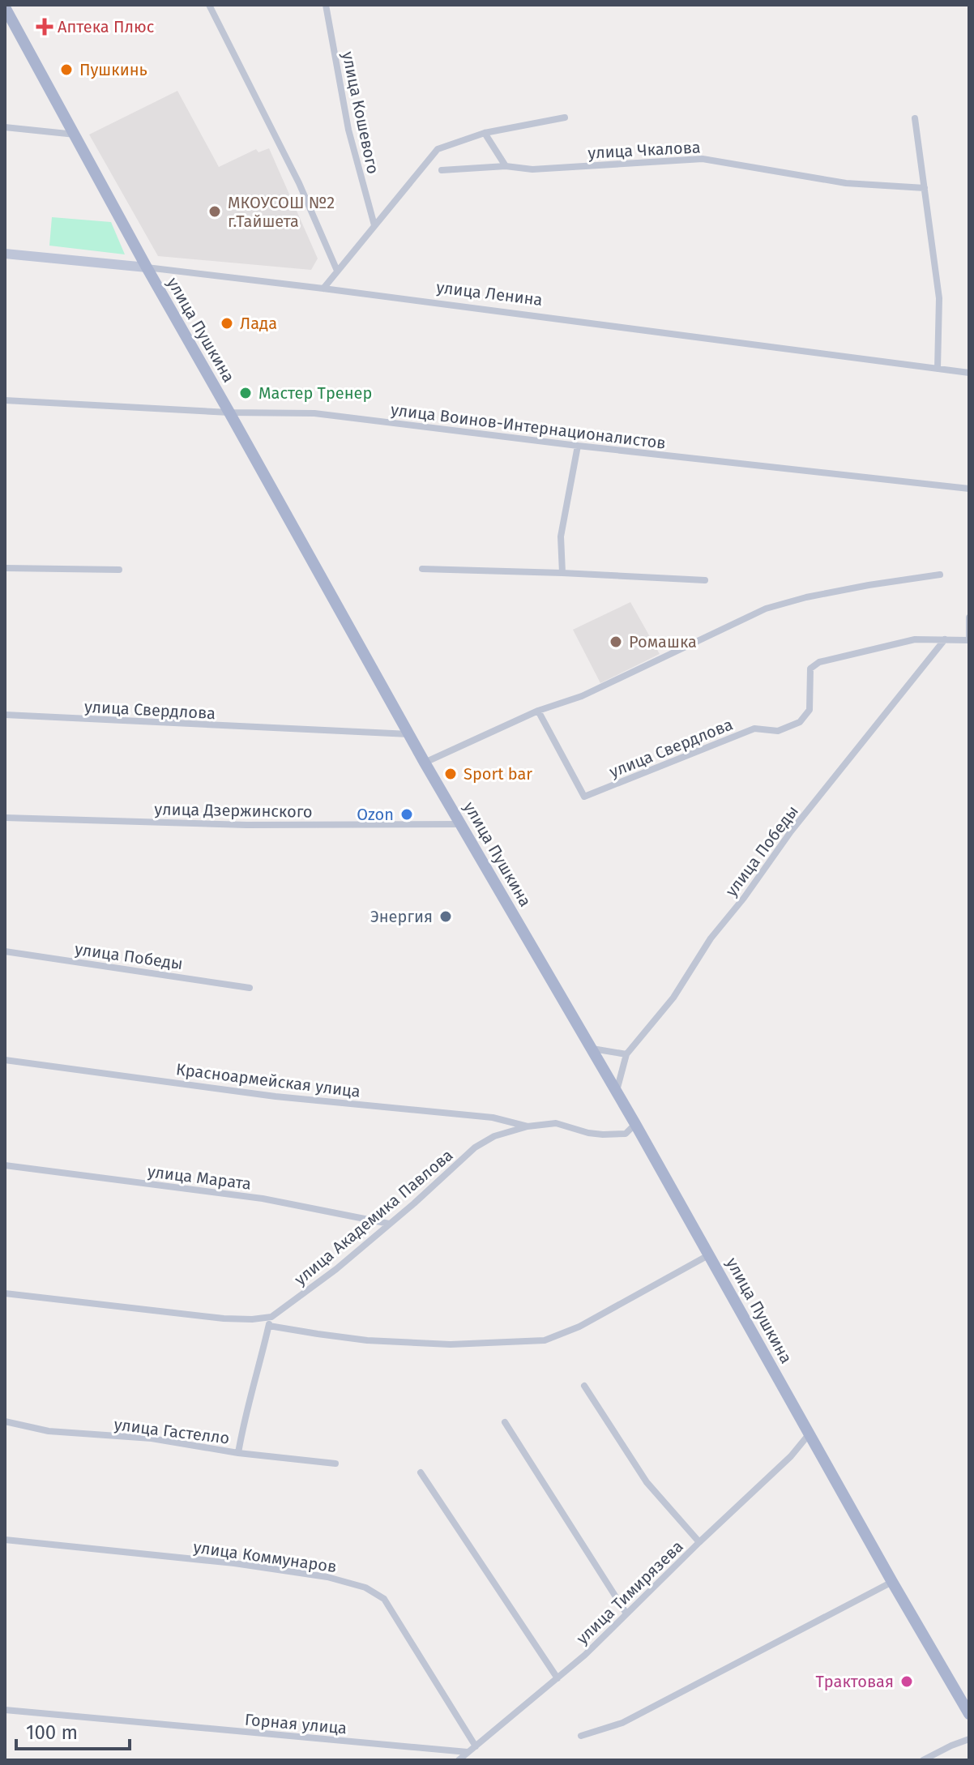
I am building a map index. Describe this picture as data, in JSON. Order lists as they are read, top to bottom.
{
  "streets": {
    "main road": ["улица Ленина", "улица Пушкина"],
    "street": [
      "улица Кошевого",
      "улица Чкалова",
      "улица Воинов-Интернационалистов",
      "улица Свердлова",
      "улица Дзержинского",
      "улица Победы",
      "Красноармейская улица",
      "улица Марата",
      "улица Академика Павлова",
      "улица Гастелло",
      "улица Коммунаров",
      "улица Тимирязева",
      "Горная улица"
    ]
  },
  "crossings": [
    ["улица Ленина", "улица Пушкина"],
    ["улица Пушкина", "улица Воинов-Интернационалистов"],
    ["улица Пушкина", "улица Свердлова"],
    ["улица Пушкина", "улица Дзержинского"],
    ["улица Пушкина", "улица Академика Павлова"],
    ["улица Пушкина", "улица Тимирязева"],
    ["улица Свердлова", "улица Победы"],
    ["Красноармейская улица", "улица Академика Павлова"],
    ["улица Марата", "улица Академика Павлова"],
    ["улица Коммунаров", "улица Тимирязева"],
    ["улица Тимирязева", "Горная улица"]
  ],
  "places": {
    "health": ["Аптека Плюс"],
    "other": [
      "Пушкинь",
      "МКОУСОШ №2 г.Тайшета",
      "Лада",
      "Мастер Тренер",
      "Ромашка",
      "Sport bar",
      "Ozon",
      "Энергия",
      "Трактовая"
    ]
  },
  "scale_bar": "100 m"
}
